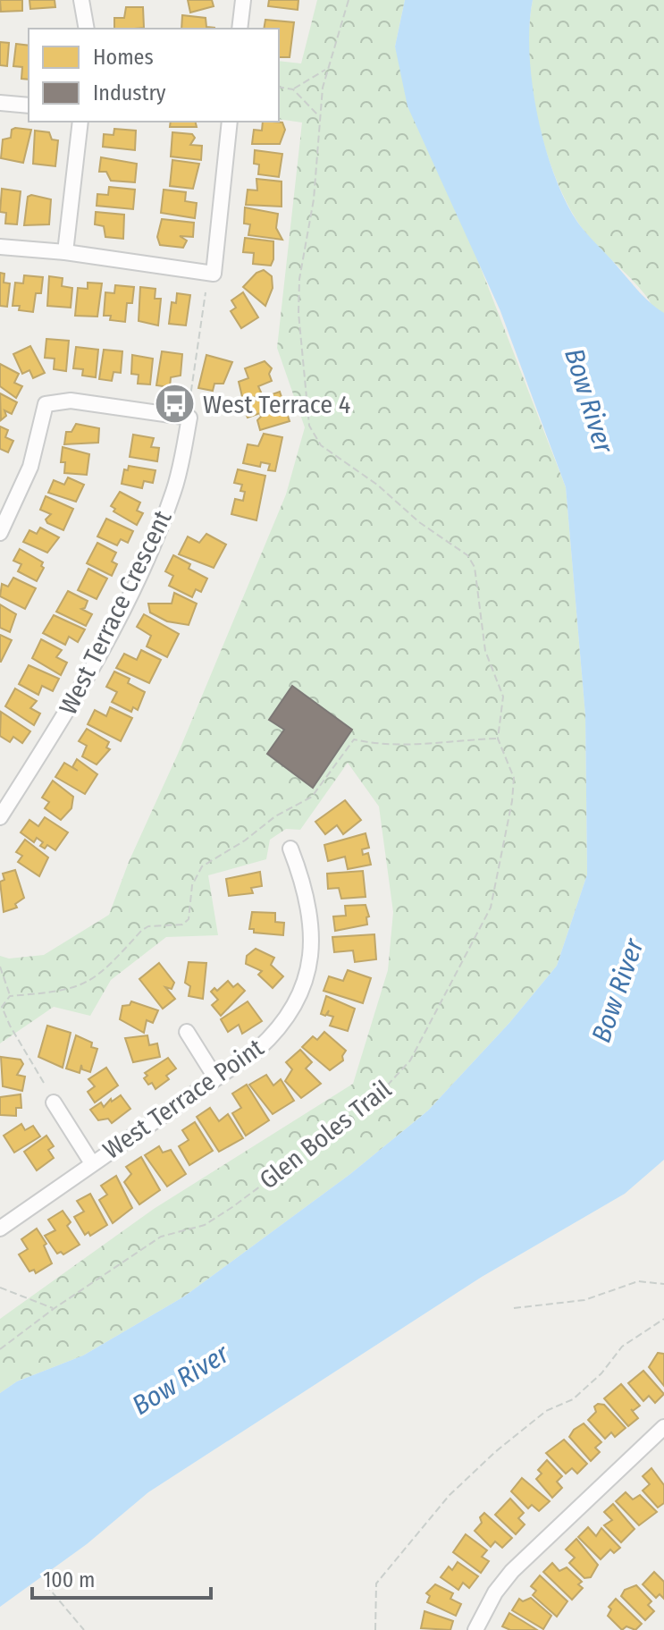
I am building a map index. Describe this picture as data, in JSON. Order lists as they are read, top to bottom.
{
  "streets": {
    "street": ["West Terrace Crescent", "West Terrace Point"],
    "path": ["Glen Boles Trail"]
  },
  "water": ["Bow River"],
  "places": {
    "bus stop": ["West Terrace 4"]
  },
  "legend": ["Homes", "Industry"],
  "scale_bar": "100 m"
}
